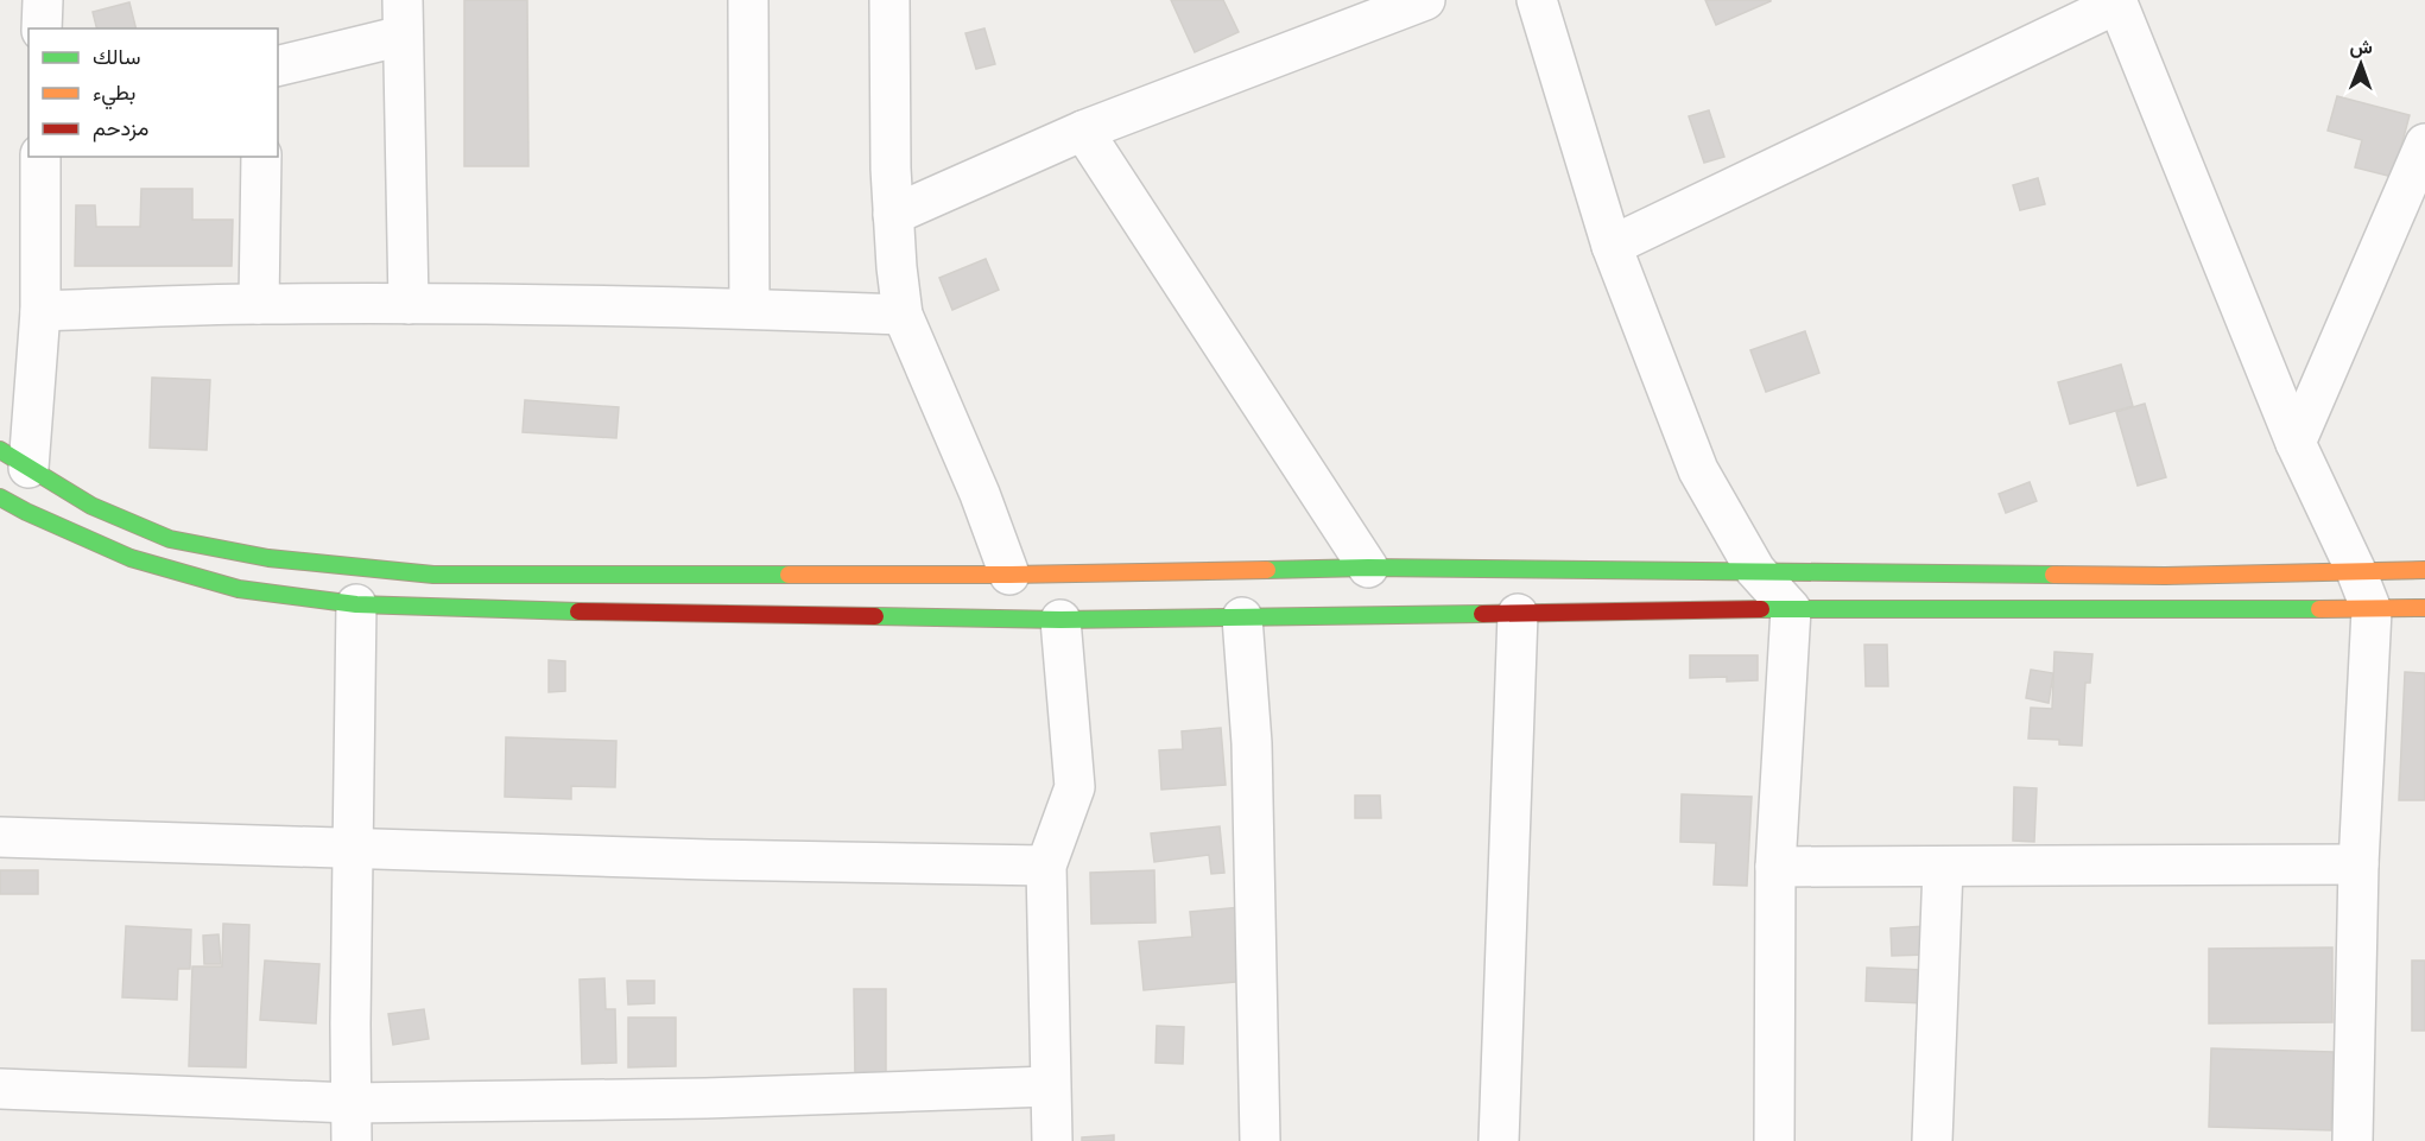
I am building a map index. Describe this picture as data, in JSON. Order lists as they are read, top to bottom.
{
  "legend": ["سالك", "بطيء", "مزدحم"],
  "north": "top"
}
